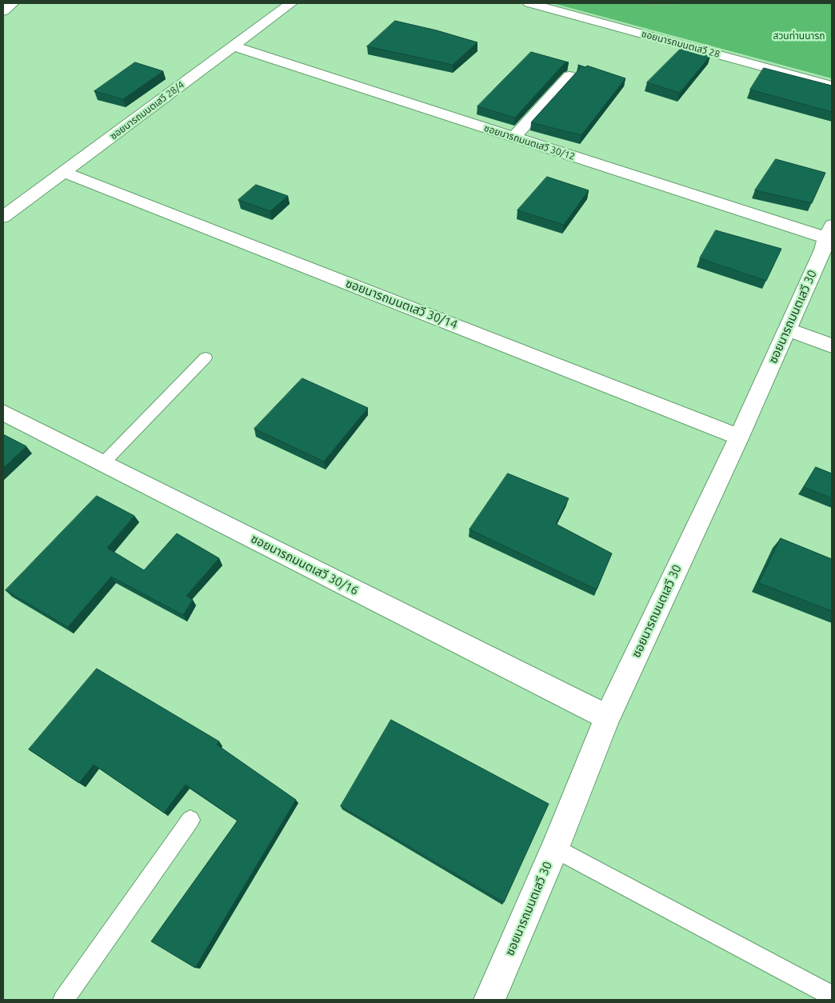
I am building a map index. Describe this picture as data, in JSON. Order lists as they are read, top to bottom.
{
  "streets": {
    "street": [
      "ซอยนารถมนตเสวี 28",
      "ซอยนารถมนตเสวี 28/4",
      "ซอยนารถมนตเสวี 30/12",
      "ซอยนารถมนตเสวี 30/14",
      "ซอยนารถมนตเสวี 30",
      "ซอยนารถมนตเสวี 30/16"
    ]
  },
  "crossings": [
    ["ซอยนารถมนตเสวี 28/4", "ซอยนารถมนตเสวี 30/12"],
    ["ซอยนารถมนตเสวี 28/4", "ซอยนารถมนตเสวี 30/14"],
    ["ซอยนารถมนตเสวี 30/12", "ซอยนารถมนตเสวี 30"],
    ["ซอยนารถมนตเสวี 30/14", "ซอยนารถมนตเสวี 30"],
    ["ซอยนารถมนตเสวี 30", "ซอยนารถมนตเสวี 30/16"]
  ],
  "parks": ["สวนท่านนารถ"]
}
